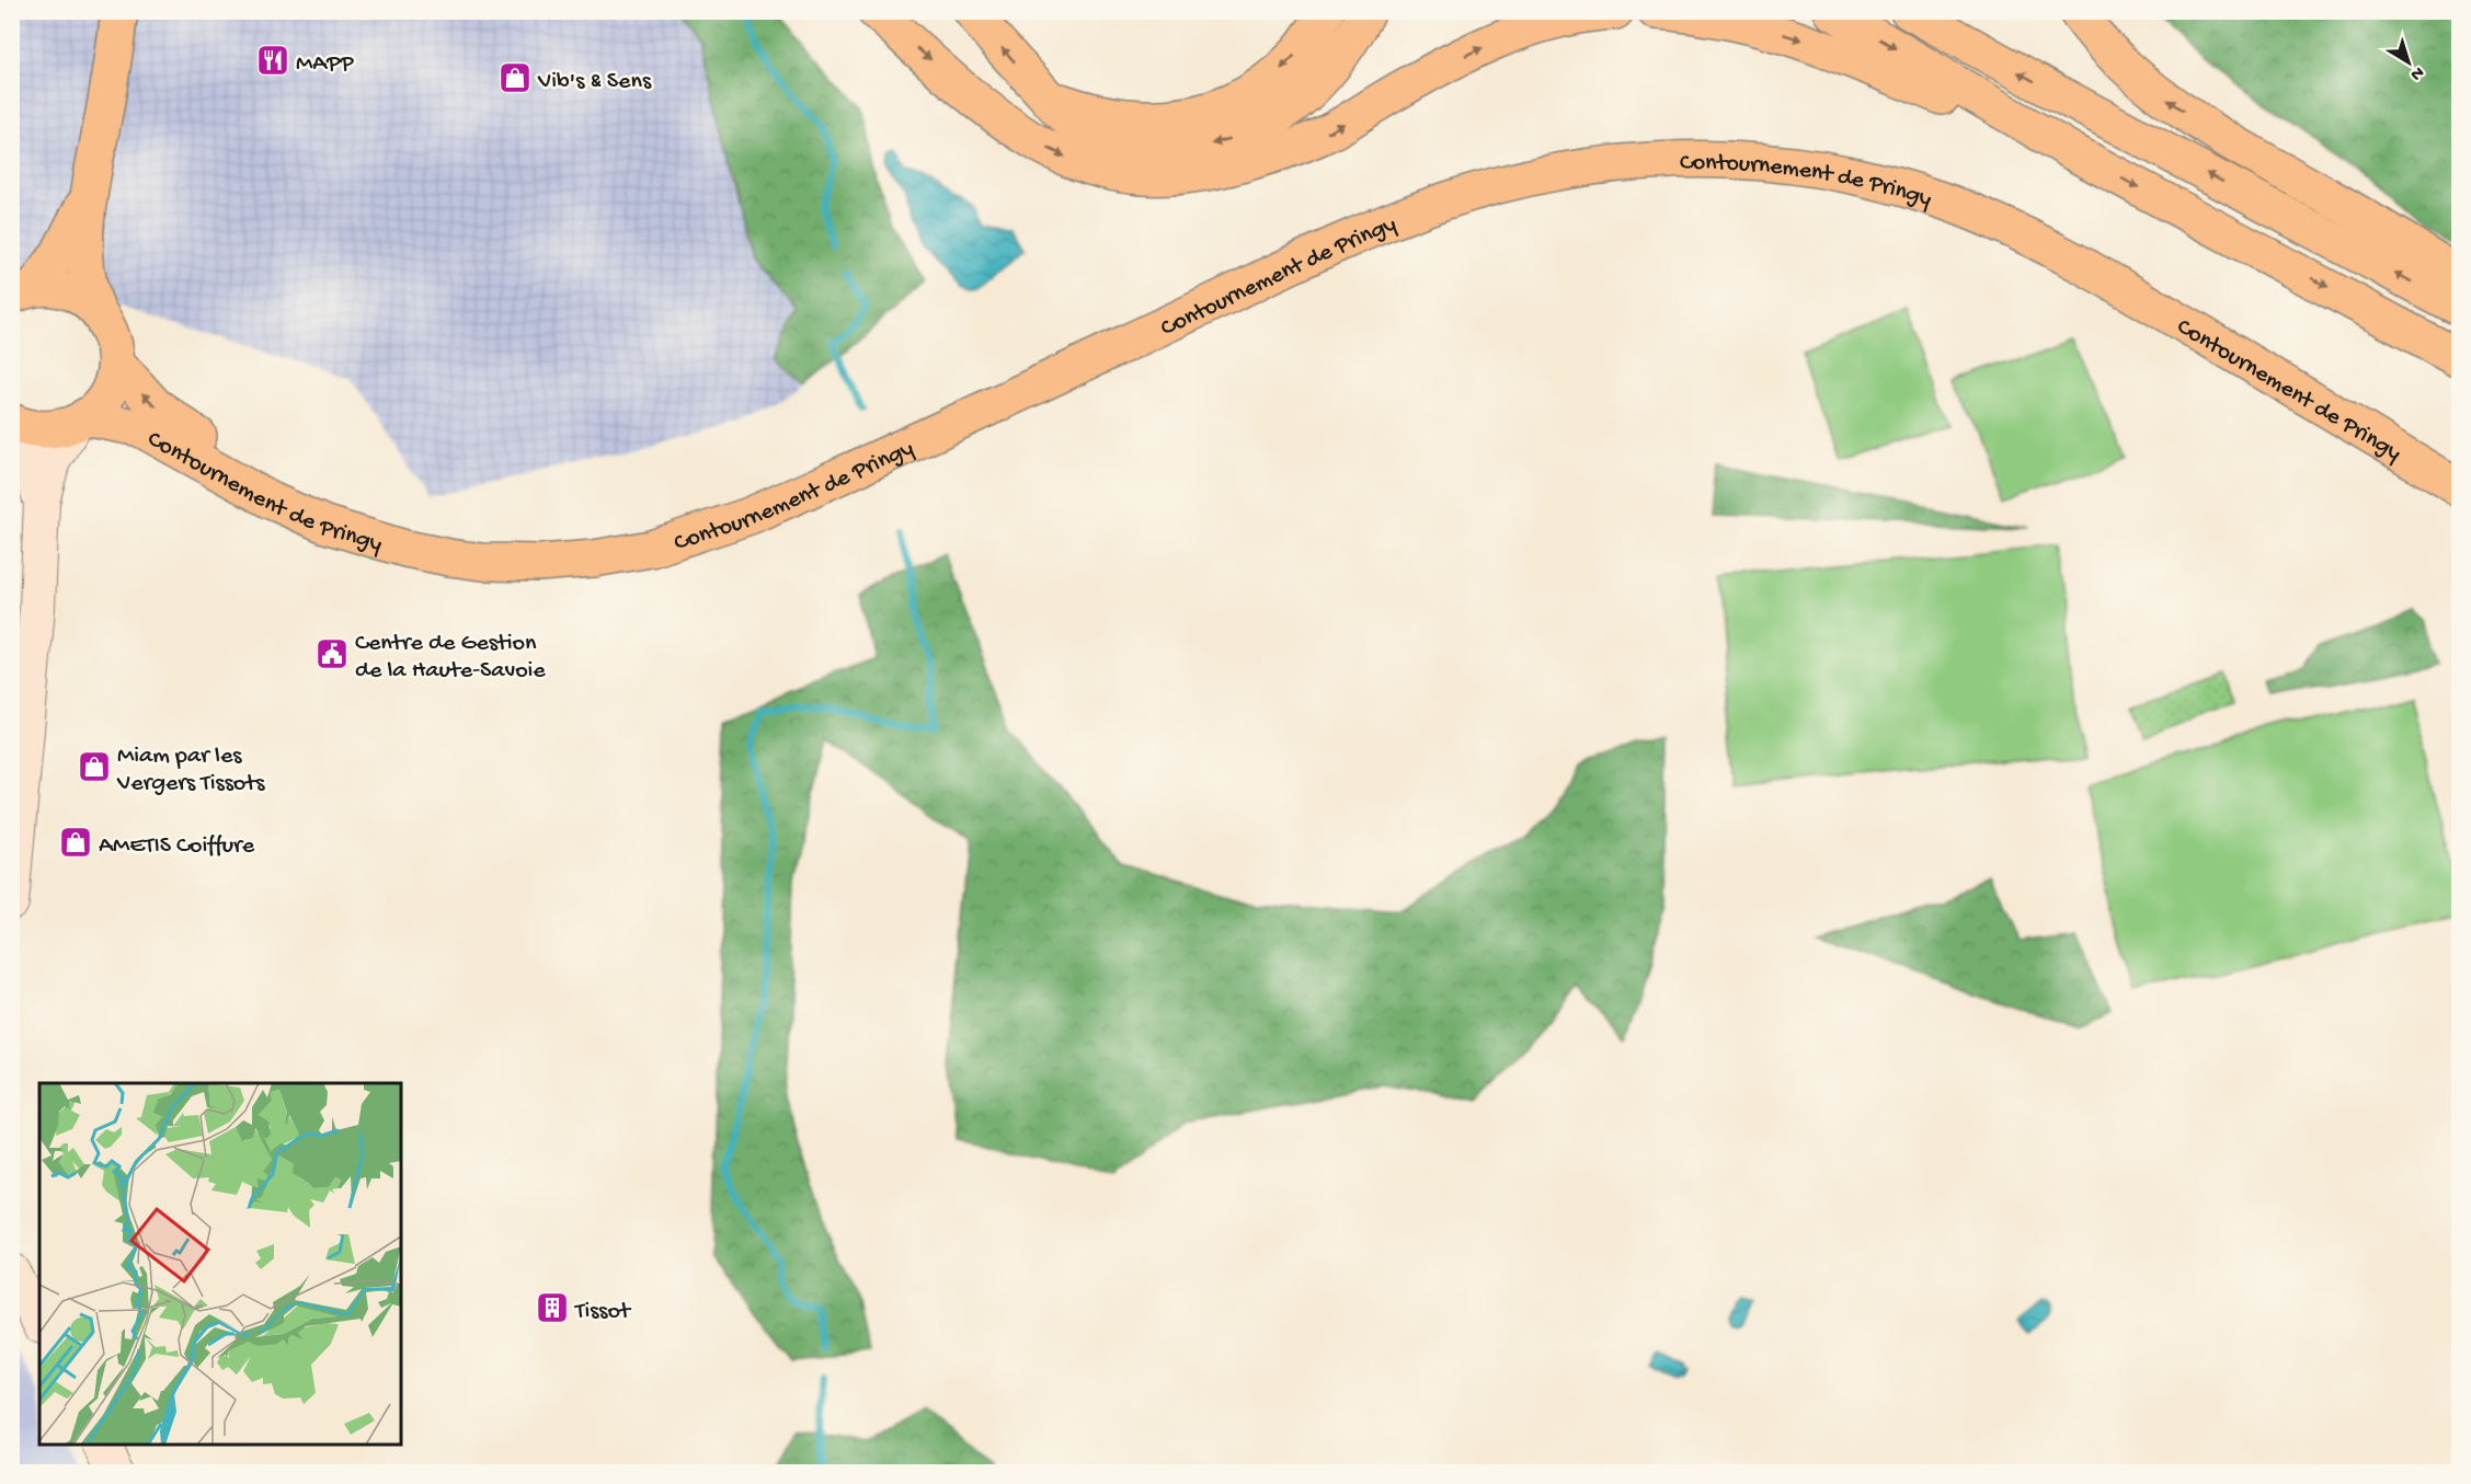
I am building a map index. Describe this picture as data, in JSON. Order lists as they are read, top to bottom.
{
  "streets": {
    "main road": ["Contournement de Pringy"]
  },
  "places": {
    "restaurant": ["MAPP"],
    "shop": ["Vib's & Sens", "Miam par les Vergers Tissots", "AMETIS Coiffure"],
    "public building": ["Centre de Gestion de la Haute-Savoie"],
    "building": ["Tissot"]
  },
  "north": "bottom right"
}
